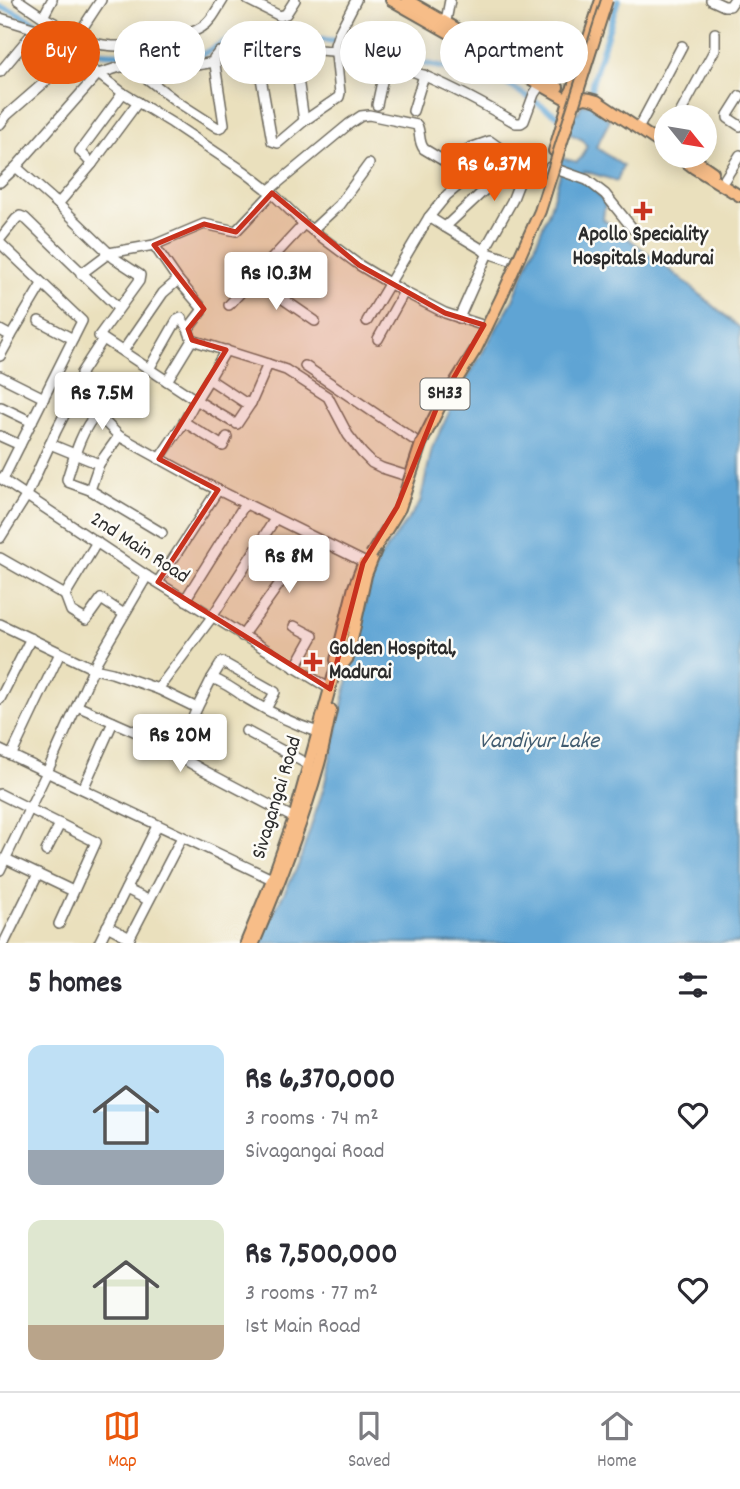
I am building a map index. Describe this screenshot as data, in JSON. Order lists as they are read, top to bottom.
{
  "streets": {
    "main road": ["SH33", "Sivagangai Road"],
    "street": ["2nd Main Road"]
  },
  "crossings": [
    ["2nd Main Road", "Sivagangai Road"]
  ],
  "water": ["Vandiyur Lake"],
  "places": {
    "health": ["Apollo Speciality Hospitals Madurai", "Golden Hospital, Madurai"]
  },
  "north": "bottom right",
  "page": {
    "chip": [
      "Buy",
      "Rent",
      "Filters",
      "New",
      "Apartment"
    ],
    "price": [
      "Rs 6.37M",
      "Rs 10.3M",
      "Rs 7.5M",
      "Rs 8M",
      "Rs 20M"
    ],
    "heading": "5 homes",
    "list": [
      {
        "name": "Rs 6,370,000",
        "note": "3 rooms · 74 m² · Sivagangai Road"
      },
      {
        "name": "Rs 7,500,000",
        "note": "3 rooms · 77 m² · 1st Main Road"
      }
    ],
    "tabs": ["Map", "Saved", "Home"]
  }
}
